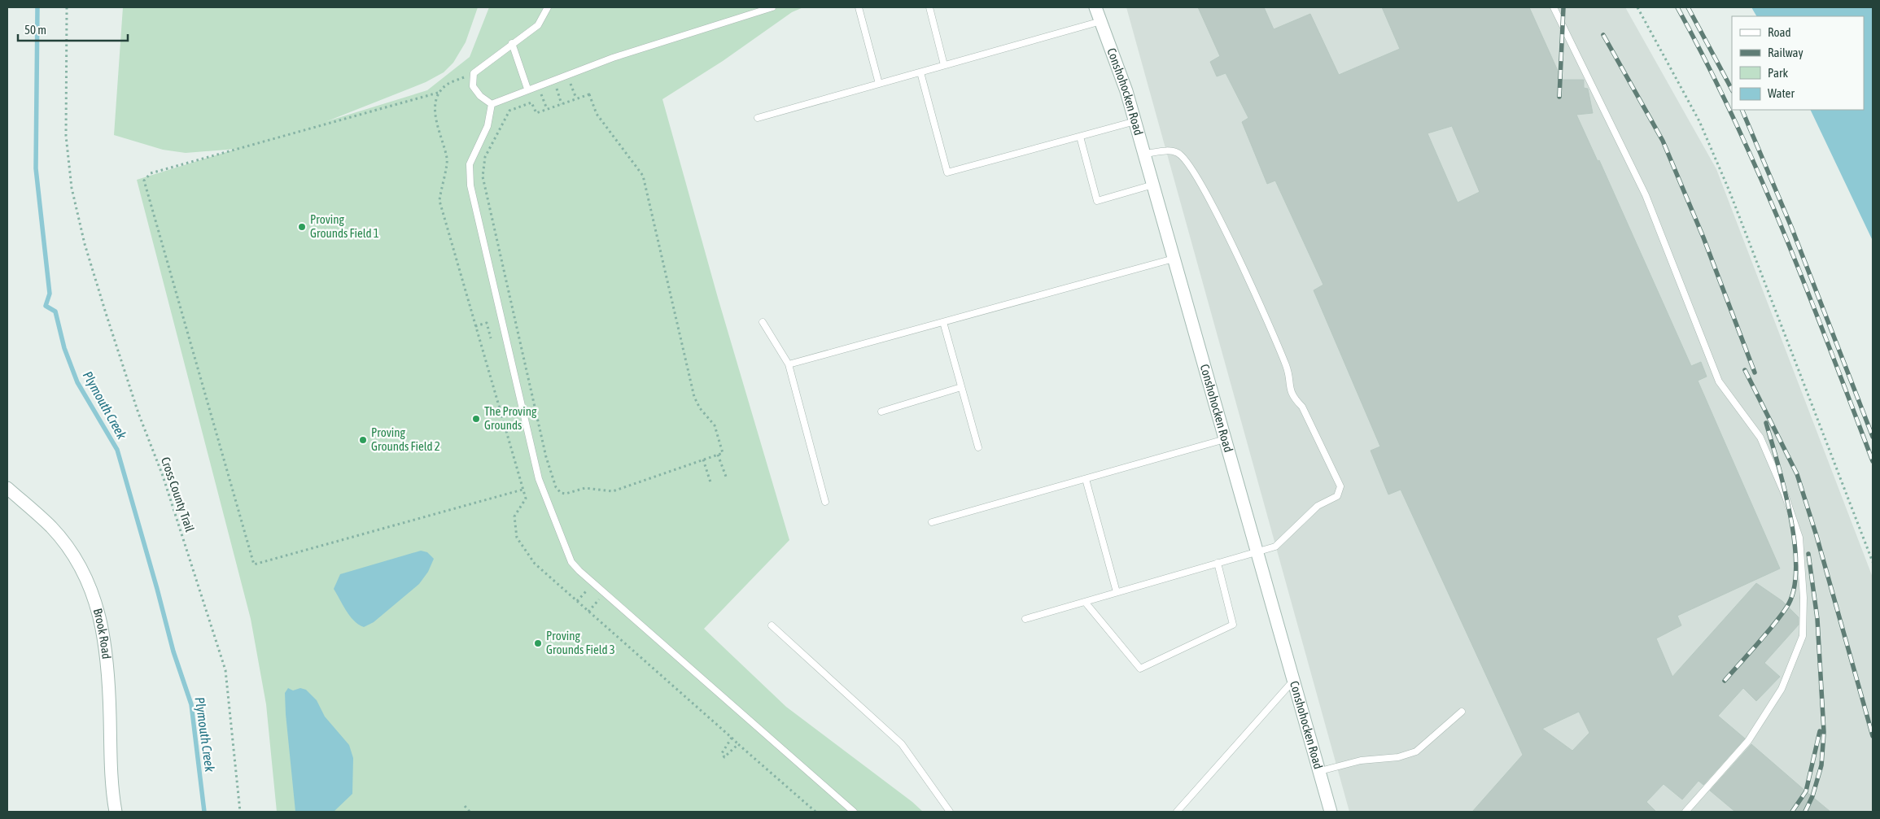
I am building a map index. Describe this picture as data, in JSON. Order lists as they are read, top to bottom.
{
  "streets": {
    "main road": ["Conshohocken Road", "Brook Road"],
    "path": ["Cross County Trail"]
  },
  "water": ["Plymouth Creek"],
  "places": [
    "Proving Grounds Field 1",
    "The Proving Grounds",
    "Proving Grounds Field 2",
    "Proving Grounds Field 3"
  ],
  "legend": [
    "Road",
    "Railway",
    "Park",
    "Water"
  ],
  "scale_bar": "50 m"
}
